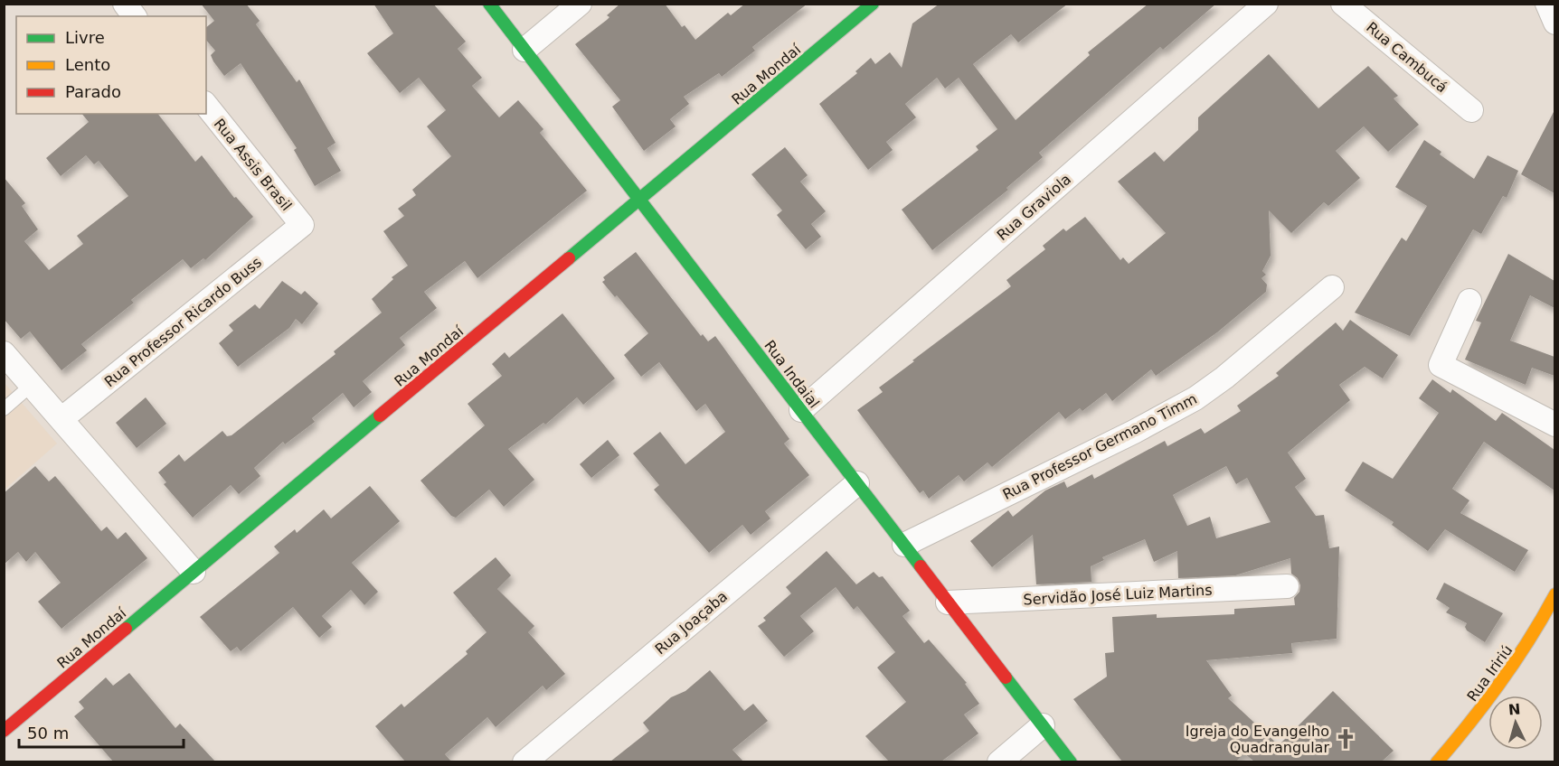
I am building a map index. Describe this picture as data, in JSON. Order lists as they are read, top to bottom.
{
  "streets": {
    "street": [
      "Rua Cambucá",
      "Rua Mondaí",
      "Rua Assis Brasil",
      "Rua Graviola",
      "Rua Professor Ricardo Buss",
      "Rua Indaial",
      "Rua Professor Germano Timm",
      "Servidão José Luiz Martins",
      "Rua Joaçaba",
      "Rua Iririú"
    ]
  },
  "crossings": [
    ["Rua Mondaí", "Rua Indaial"],
    ["Rua Assis Brasil", "Rua Professor Ricardo Buss"],
    ["Rua Graviola", "Rua Indaial"],
    ["Rua Indaial", "Rua Professor Germano Timm"],
    ["Rua Indaial", "Servidão José Luiz Martins"],
    ["Rua Indaial", "Rua Joaçaba"]
  ],
  "places": {
    "church": ["Igreja do Evangelho Quadrangular"]
  },
  "legend": ["Livre", "Lento", "Parado"],
  "scale_bar": "50 m",
  "north": "top"
}
